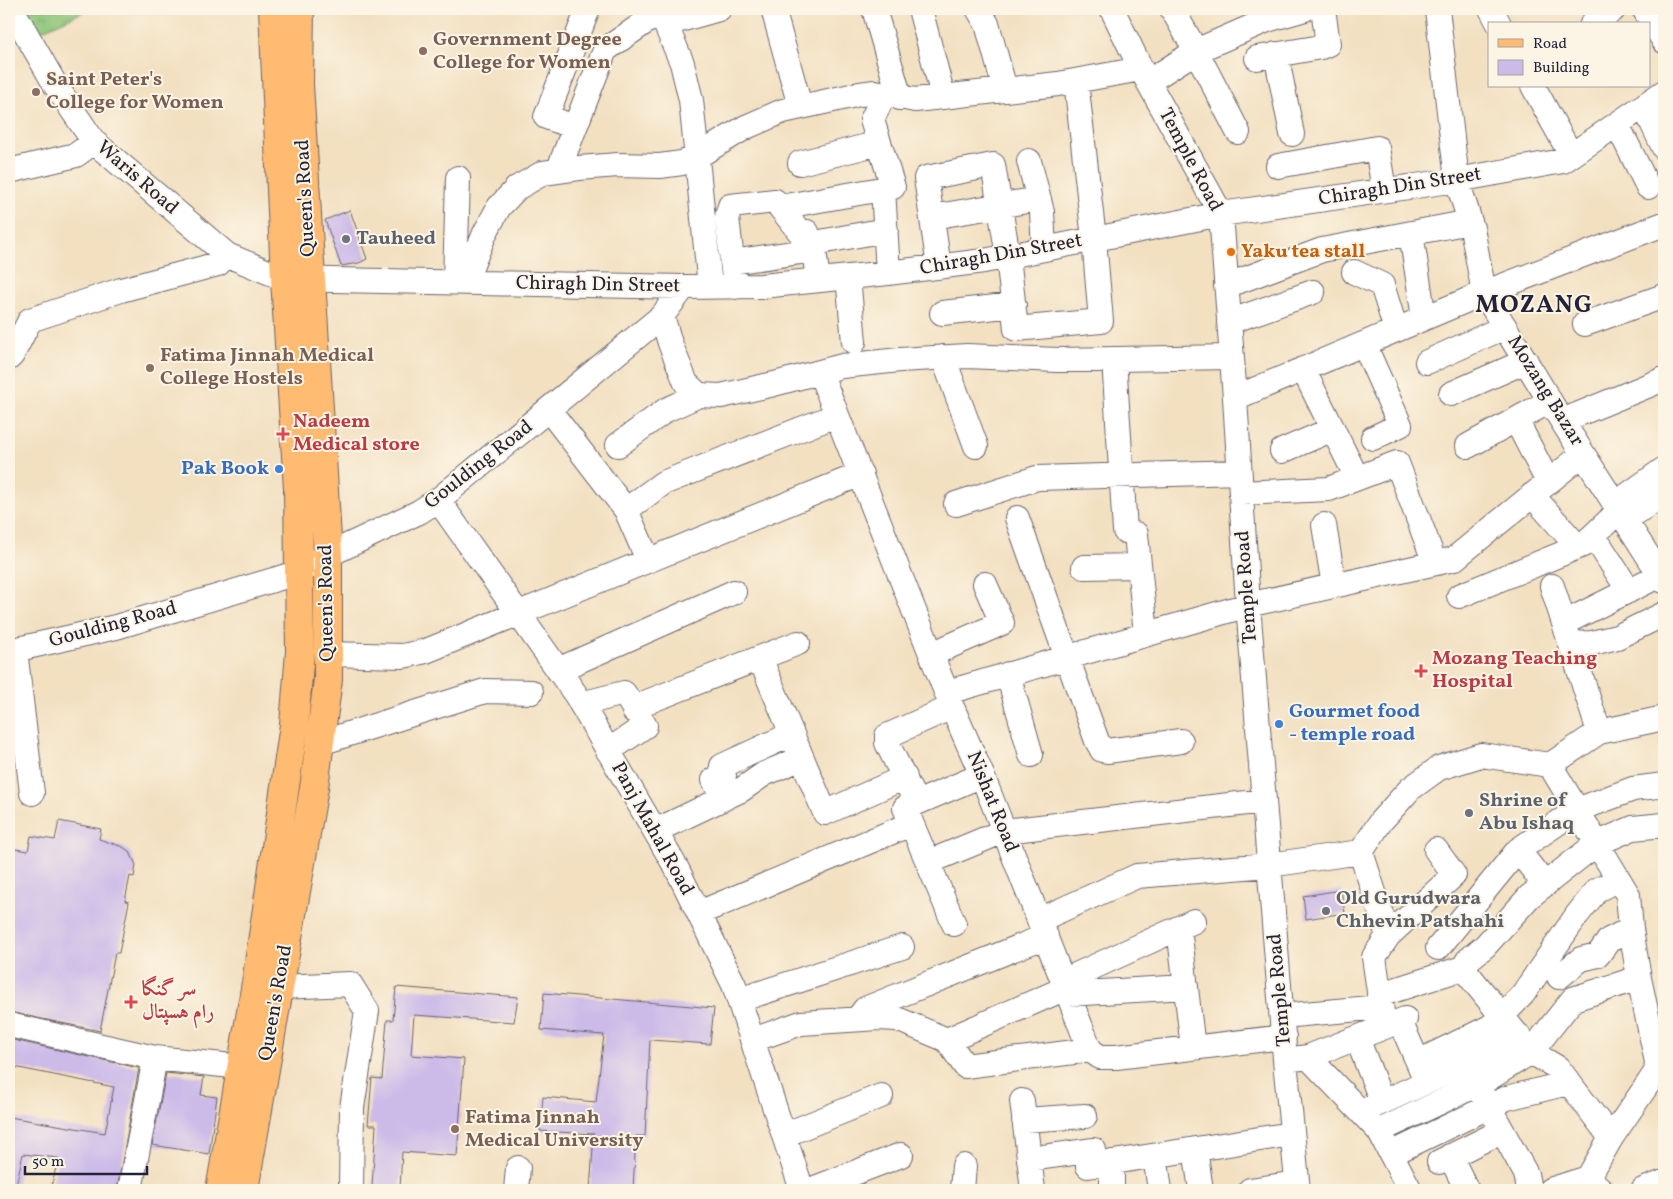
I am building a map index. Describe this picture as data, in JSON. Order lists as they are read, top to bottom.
{
  "streets": {
    "main road": ["Queen's Road"],
    "street": [
      "Temple Road",
      "Waris Road",
      "Chiragh Din Street",
      "Mozang Bazar",
      "Goulding Road",
      "Nishat Road",
      "Panj Mahal Road"
    ]
  },
  "crossings": [
    ["Temple Road", "Chiragh Din Street"],
    ["Waris Road", "Chiragh Din Street"],
    ["Waris Road", "Queen's Road"],
    ["Chiragh Din Street", "Queen's Road"],
    ["Chiragh Din Street", "Mozang Bazar"],
    ["Chiragh Din Street", "Goulding Road"],
    ["Queen's Road", "Goulding Road"],
    ["Goulding Road", "Panj Mahal Road"]
  ],
  "districts": ["MOZANG"],
  "places": {
    "other": [
      "Government Degree College for Women",
      "Saint Peter's College for Women",
      "Tauheed",
      "Yaku tea stall",
      "Fatima Jinnah Medical College Hostels",
      "Pak Book",
      "Gourmet food - temple road",
      "Shrine of Abu Ishaq",
      "Old Gurudwara Chhevin Patshahi",
      "Fatima Jinnah Medical University"
    ],
    "health": ["Nadeem Medical store", "Mozang Teaching Hospital", "سر گنگا رام ہسپتال"]
  },
  "legend": ["Road", "Building"],
  "scale_bar": "50 m"
}
